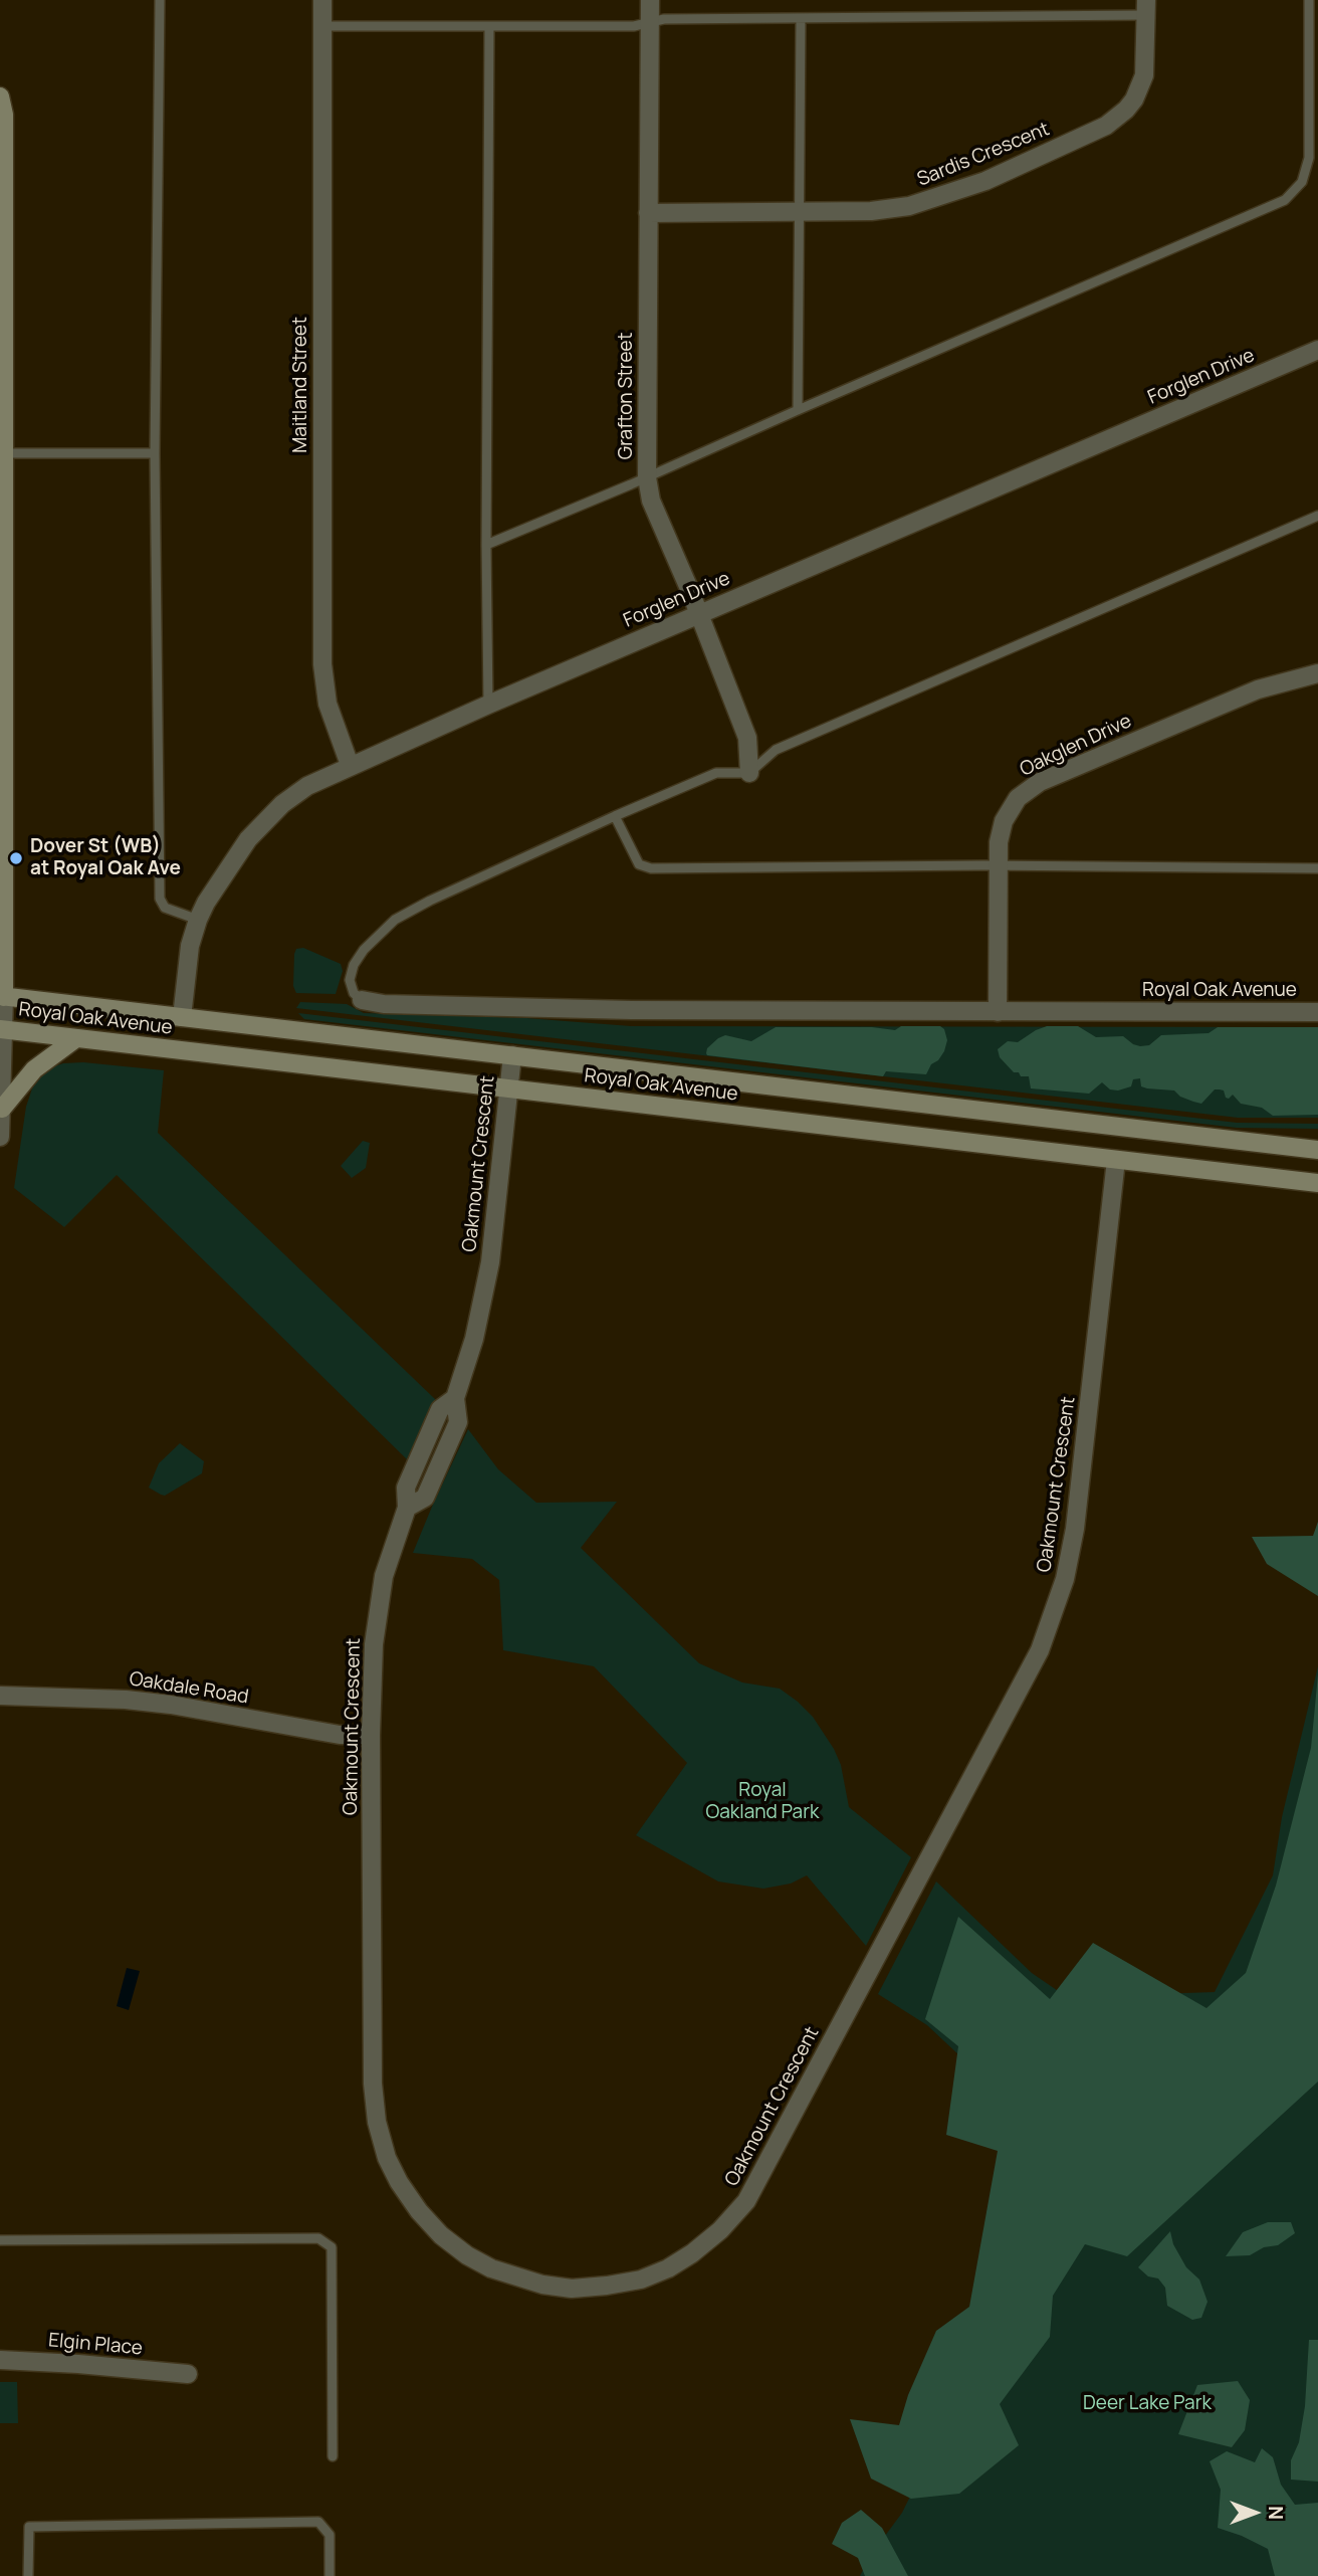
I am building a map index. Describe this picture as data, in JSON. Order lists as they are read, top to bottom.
{
  "streets": {
    "main road": ["Royal Oak Avenue"],
    "street": [
      "Sardis Crescent",
      "Forglen Drive",
      "Maitland Street",
      "Grafton Street",
      "Oakglen Drive",
      "Oakmount Crescent",
      "Oakdale Road",
      "Elgin Place"
    ]
  },
  "crossings": [
    ["Sardis Crescent", "Grafton Street"],
    ["Forglen Drive", "Maitland Street"],
    ["Forglen Drive", "Grafton Street"],
    ["Forglen Drive", "Royal Oak Avenue"],
    ["Oakglen Drive", "Royal Oak Avenue"],
    ["Royal Oak Avenue", "Oakmount Crescent"],
    ["Oakmount Crescent", "Oakdale Road"]
  ],
  "parks": ["Royal Oakland Park", "Deer Lake Park"],
  "places": ["Dover St (WB) at Royal Oak Ave"],
  "north": "right"
}
